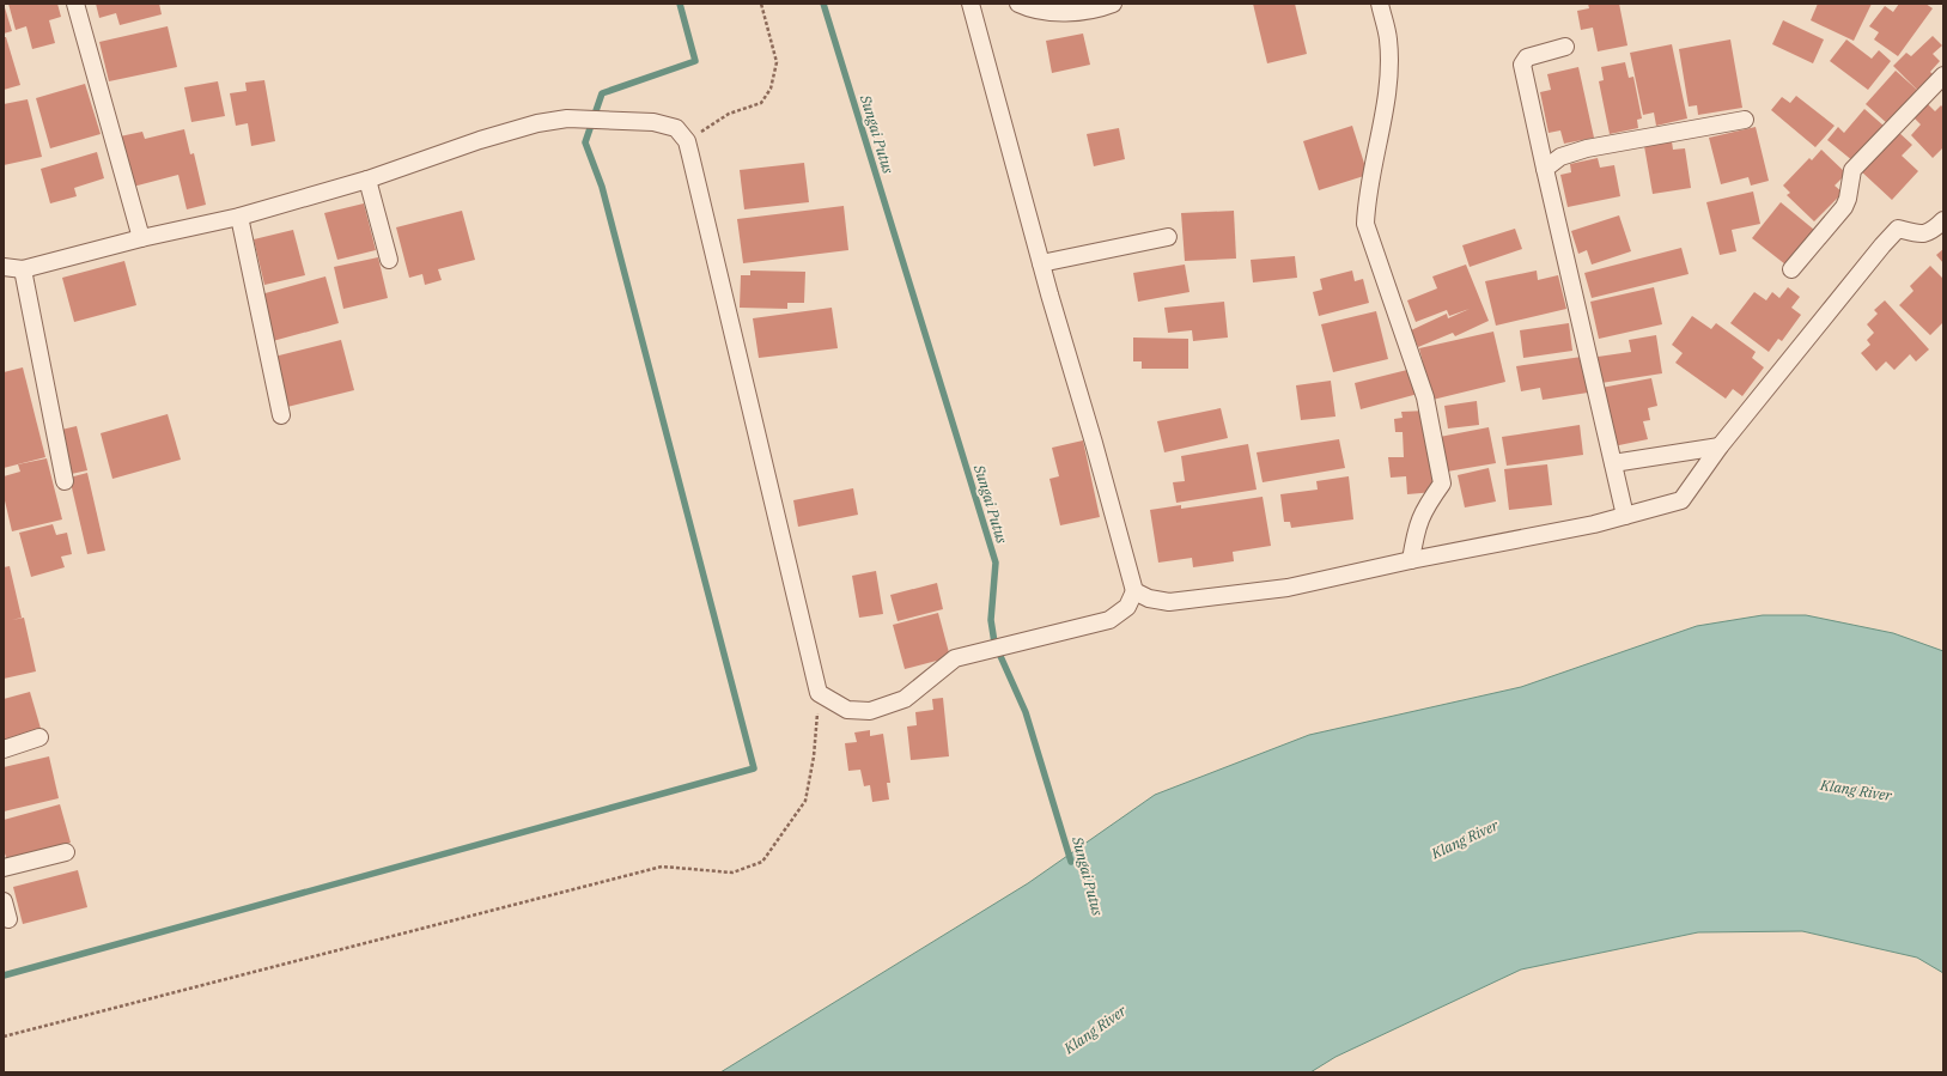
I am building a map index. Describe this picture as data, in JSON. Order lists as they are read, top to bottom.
{
  "water": ["Sungai Putus", "Klang River"]
}
